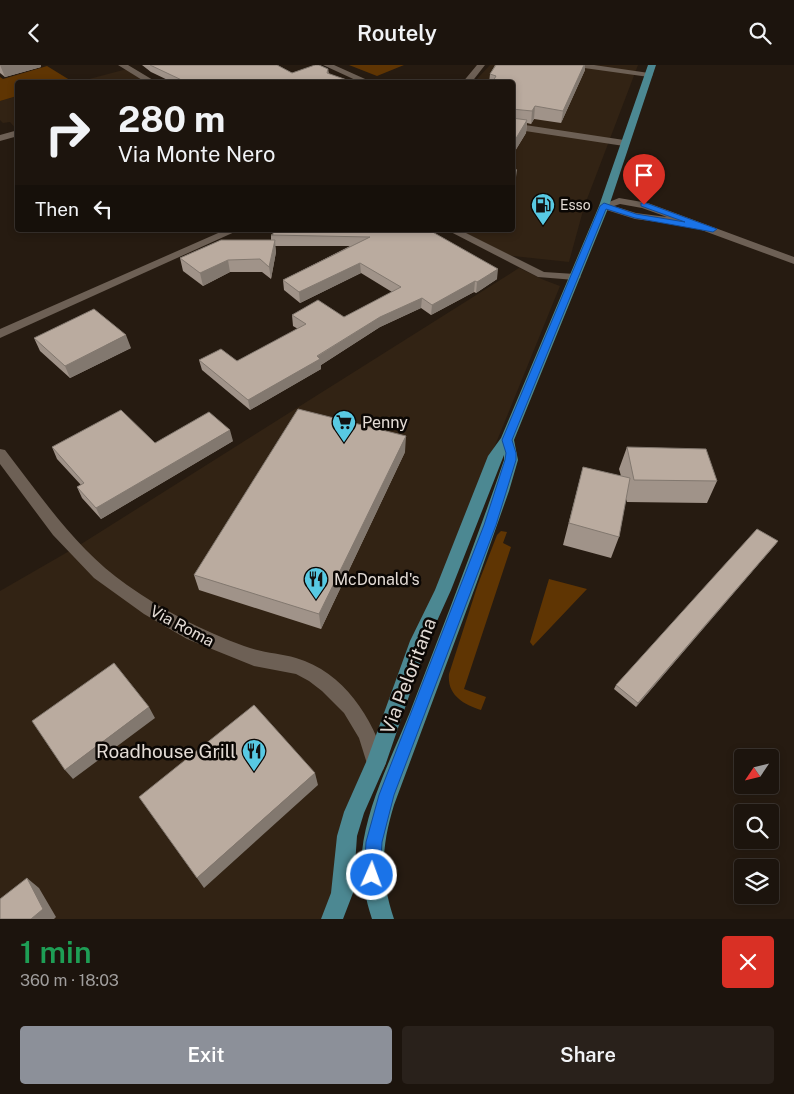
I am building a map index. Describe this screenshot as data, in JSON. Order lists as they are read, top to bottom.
{
  "streets": {
    "main road": ["Via Peloritana"],
    "street": ["Via Roma"]
  },
  "crossings": [
    ["Via Roma", "Via Peloritana"]
  ],
  "places": {
    "fuel station": ["Esso"],
    "supermarket": ["Penny"],
    "restaurant": ["McDonald's", "Roadhouse Grill"]
  },
  "north": "bottom left",
  "page": {
    "header": "Routely",
    "turn": ["280 m", "Via Monte Nero"],
    "then": "Then",
    "heading": ["1 min", "360 m · 18:03"],
    "buttons": ["Exit", "Share"]
  }
}
